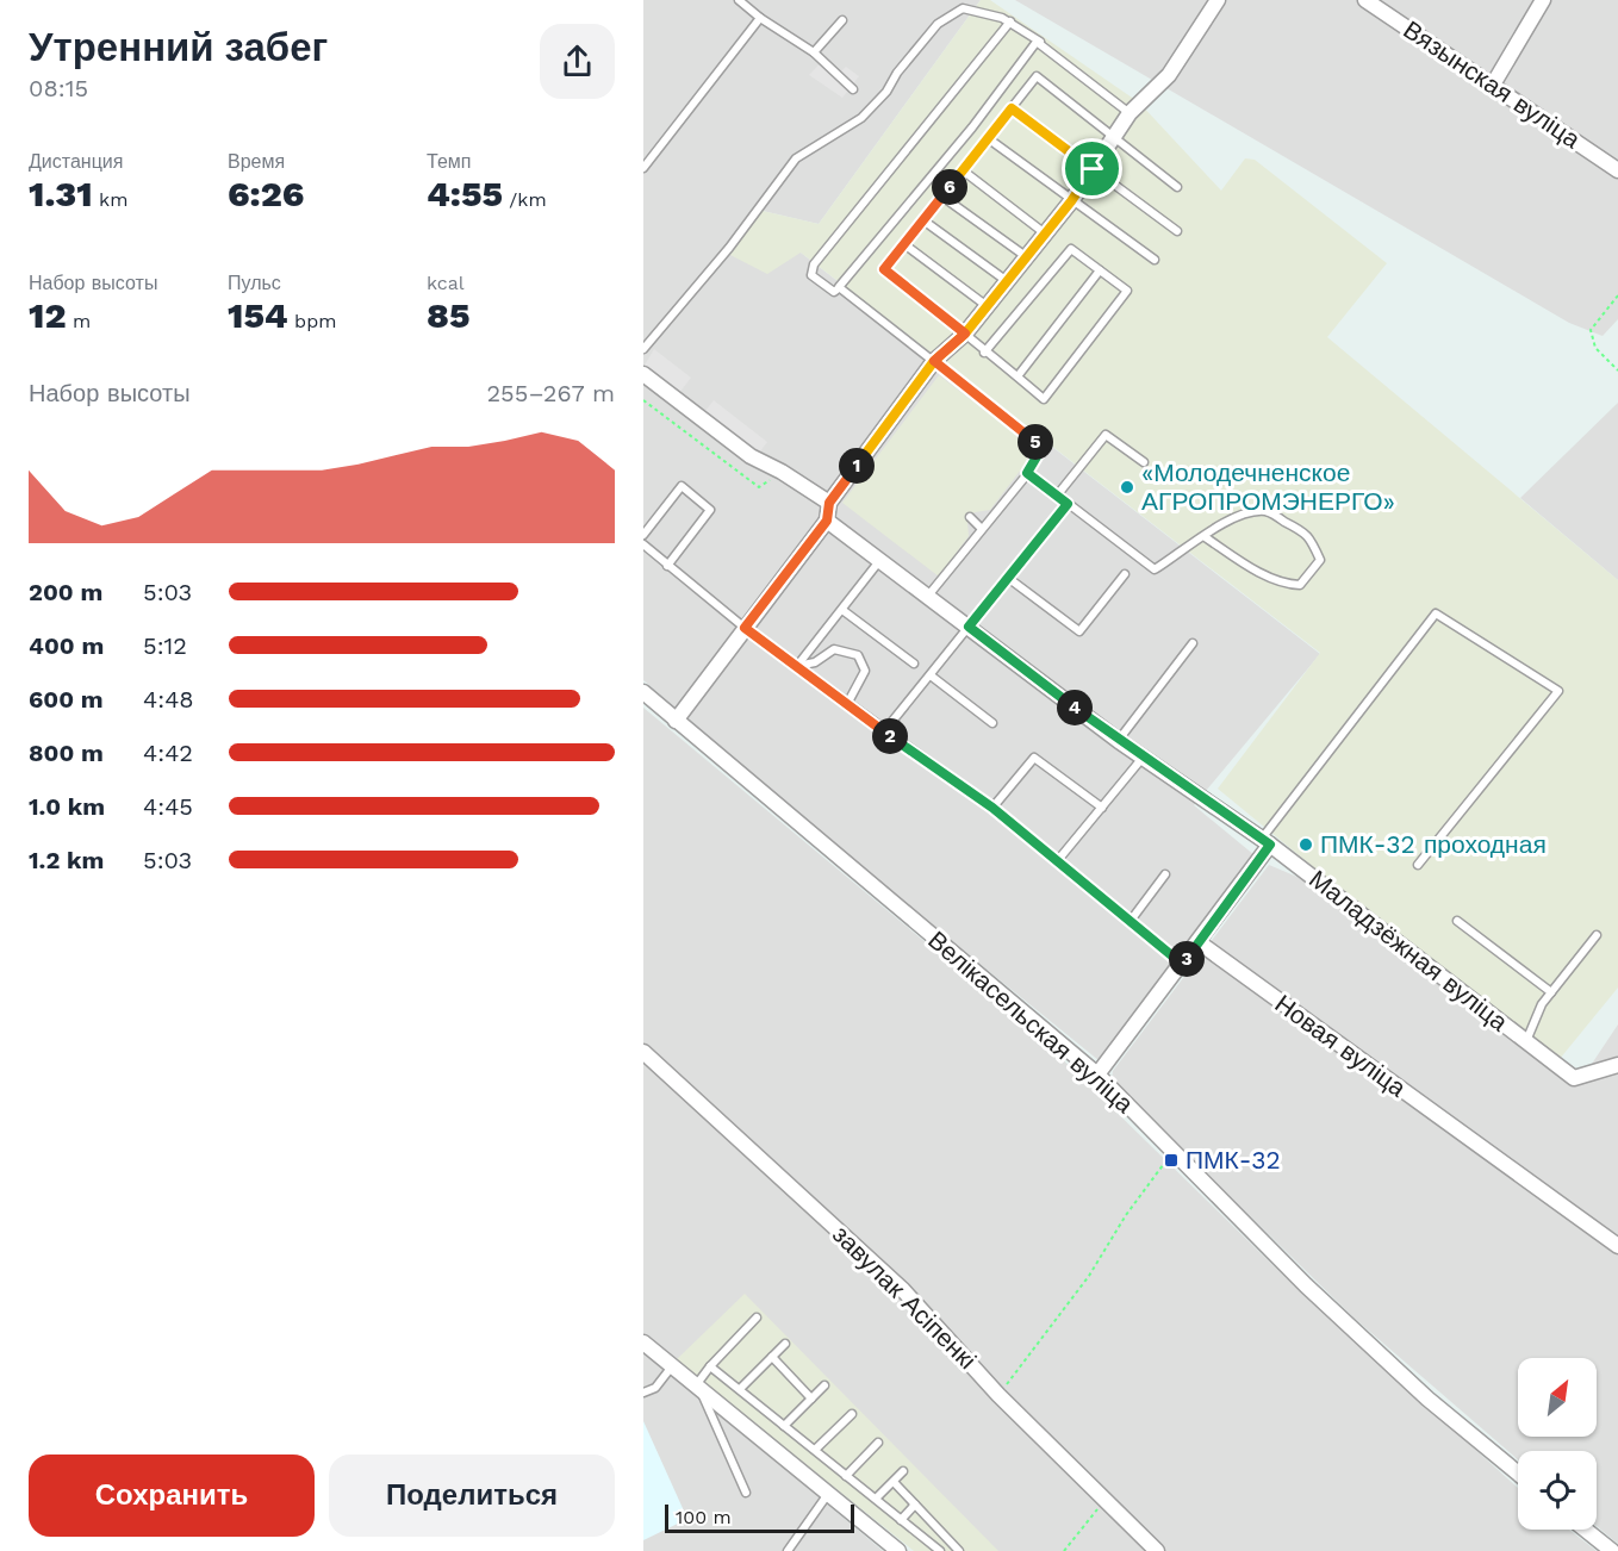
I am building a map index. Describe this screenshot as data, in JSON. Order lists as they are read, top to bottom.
{
  "streets": {
    "street": [
      "Вязынская вуліца",
      "Маладзёжная вуліца",
      "Велікасельская вуліца",
      "Новая вуліца",
      "завулак Асіпенкі"
    ]
  },
  "places": {
    "other": ["«Молодечненское АГРОПРОМЭНЕРГО»", "ПМК-32 проходная"],
    "transit": ["ПМК-32"]
  },
  "scale_bar": "100 m",
  "north": "top right",
  "page": {
    "heading": ["Утренний забег", "08:15"],
    "stats": [
      ["Дистанция", "1.31 km"],
      ["Время", "6:26"],
      ["Темп", "4:55 /km"],
      ["Набор высоты", "12 m"],
      ["Пульс", "154 bpm"],
      ["kcal", "85"]
    ],
    "pins": [
      "6",
      "5",
      "1",
      "4",
      "2",
      "3"
    ],
    "chart": ["Набор высоты", "255–267 m"],
    "list": [
      {
        "name": "200 m",
        "note": "5:03"
      },
      {
        "name": "400 m",
        "note": "5:12"
      },
      {
        "name": "600 m",
        "note": "4:48"
      },
      {
        "name": "800 m",
        "note": "4:42"
      },
      {
        "name": "1.0 km",
        "note": "4:45"
      },
      {
        "name": "1.2 km",
        "note": "5:03"
      }
    ],
    "buttons": ["Сохранить", "Поделиться"],
    "scale": "100 m"
  }
}
